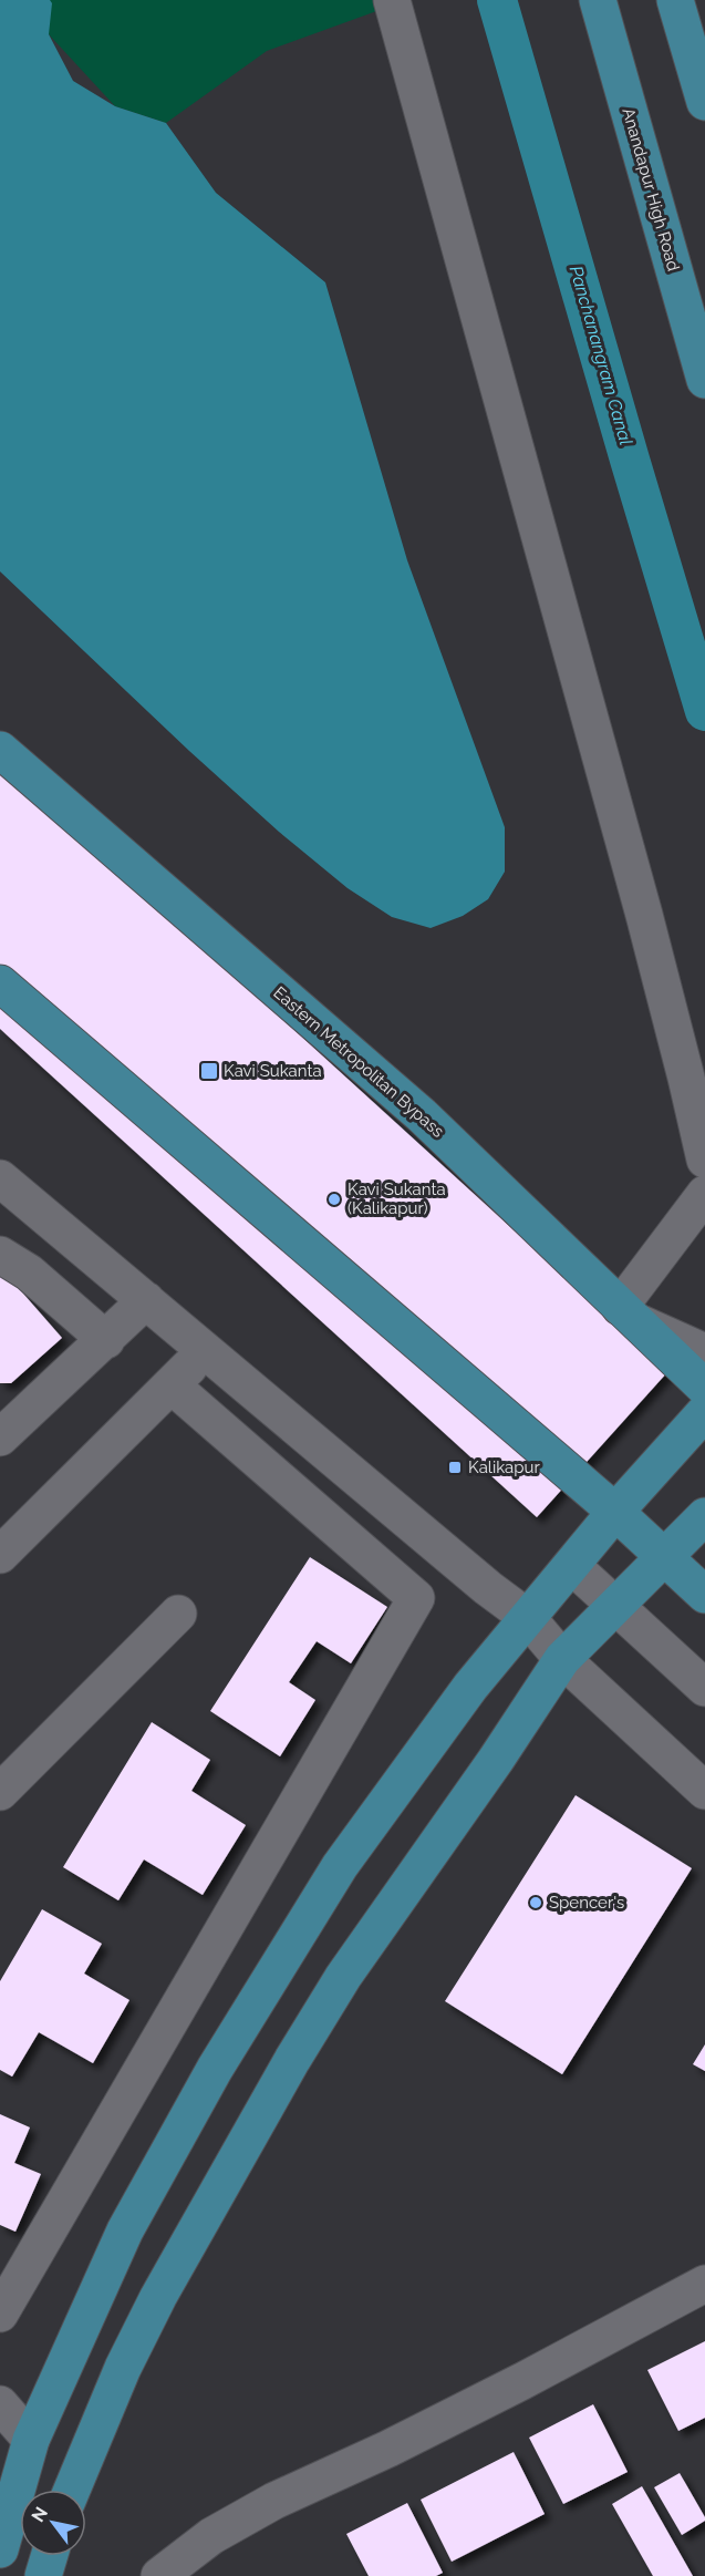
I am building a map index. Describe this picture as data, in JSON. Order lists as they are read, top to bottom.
{
  "streets": {
    "main road": ["Anandapur High Road", "Eastern Metropolitan Bypass"]
  },
  "water": ["Panchanangram Canal"],
  "places": {
    "transit": ["Kavi Sukanta", "Kalikapur"],
    "other": ["Kavi Sukanta (Kalikapur)", "Spencer's"]
  },
  "north": "top left"
}
